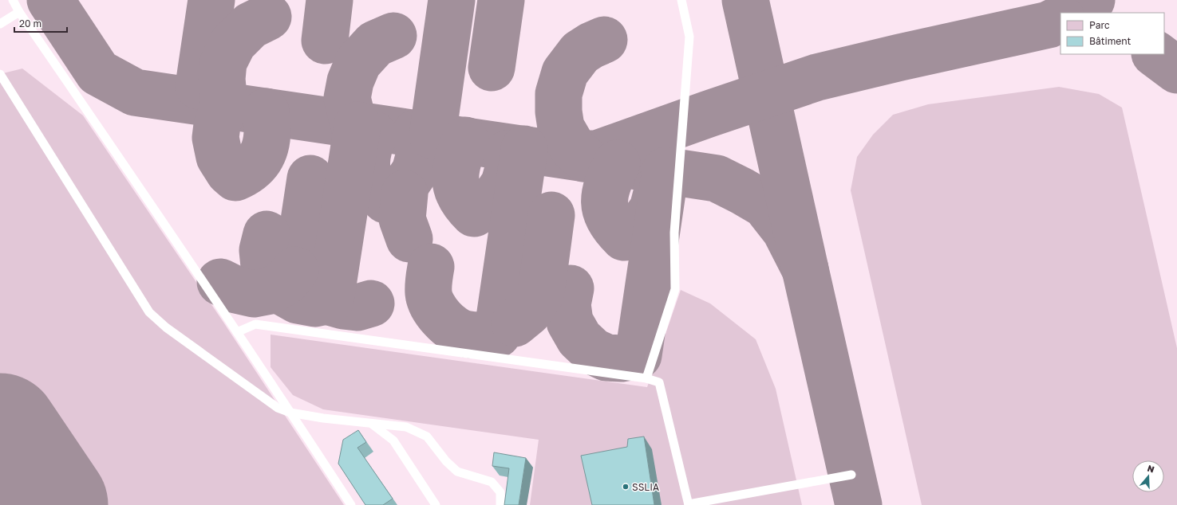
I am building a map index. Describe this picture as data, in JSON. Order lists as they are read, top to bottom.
{
  "places": ["SSLIA"],
  "legend": ["Parc", "Bâtiment"],
  "scale_bar": "20 m",
  "north": "top"
}
